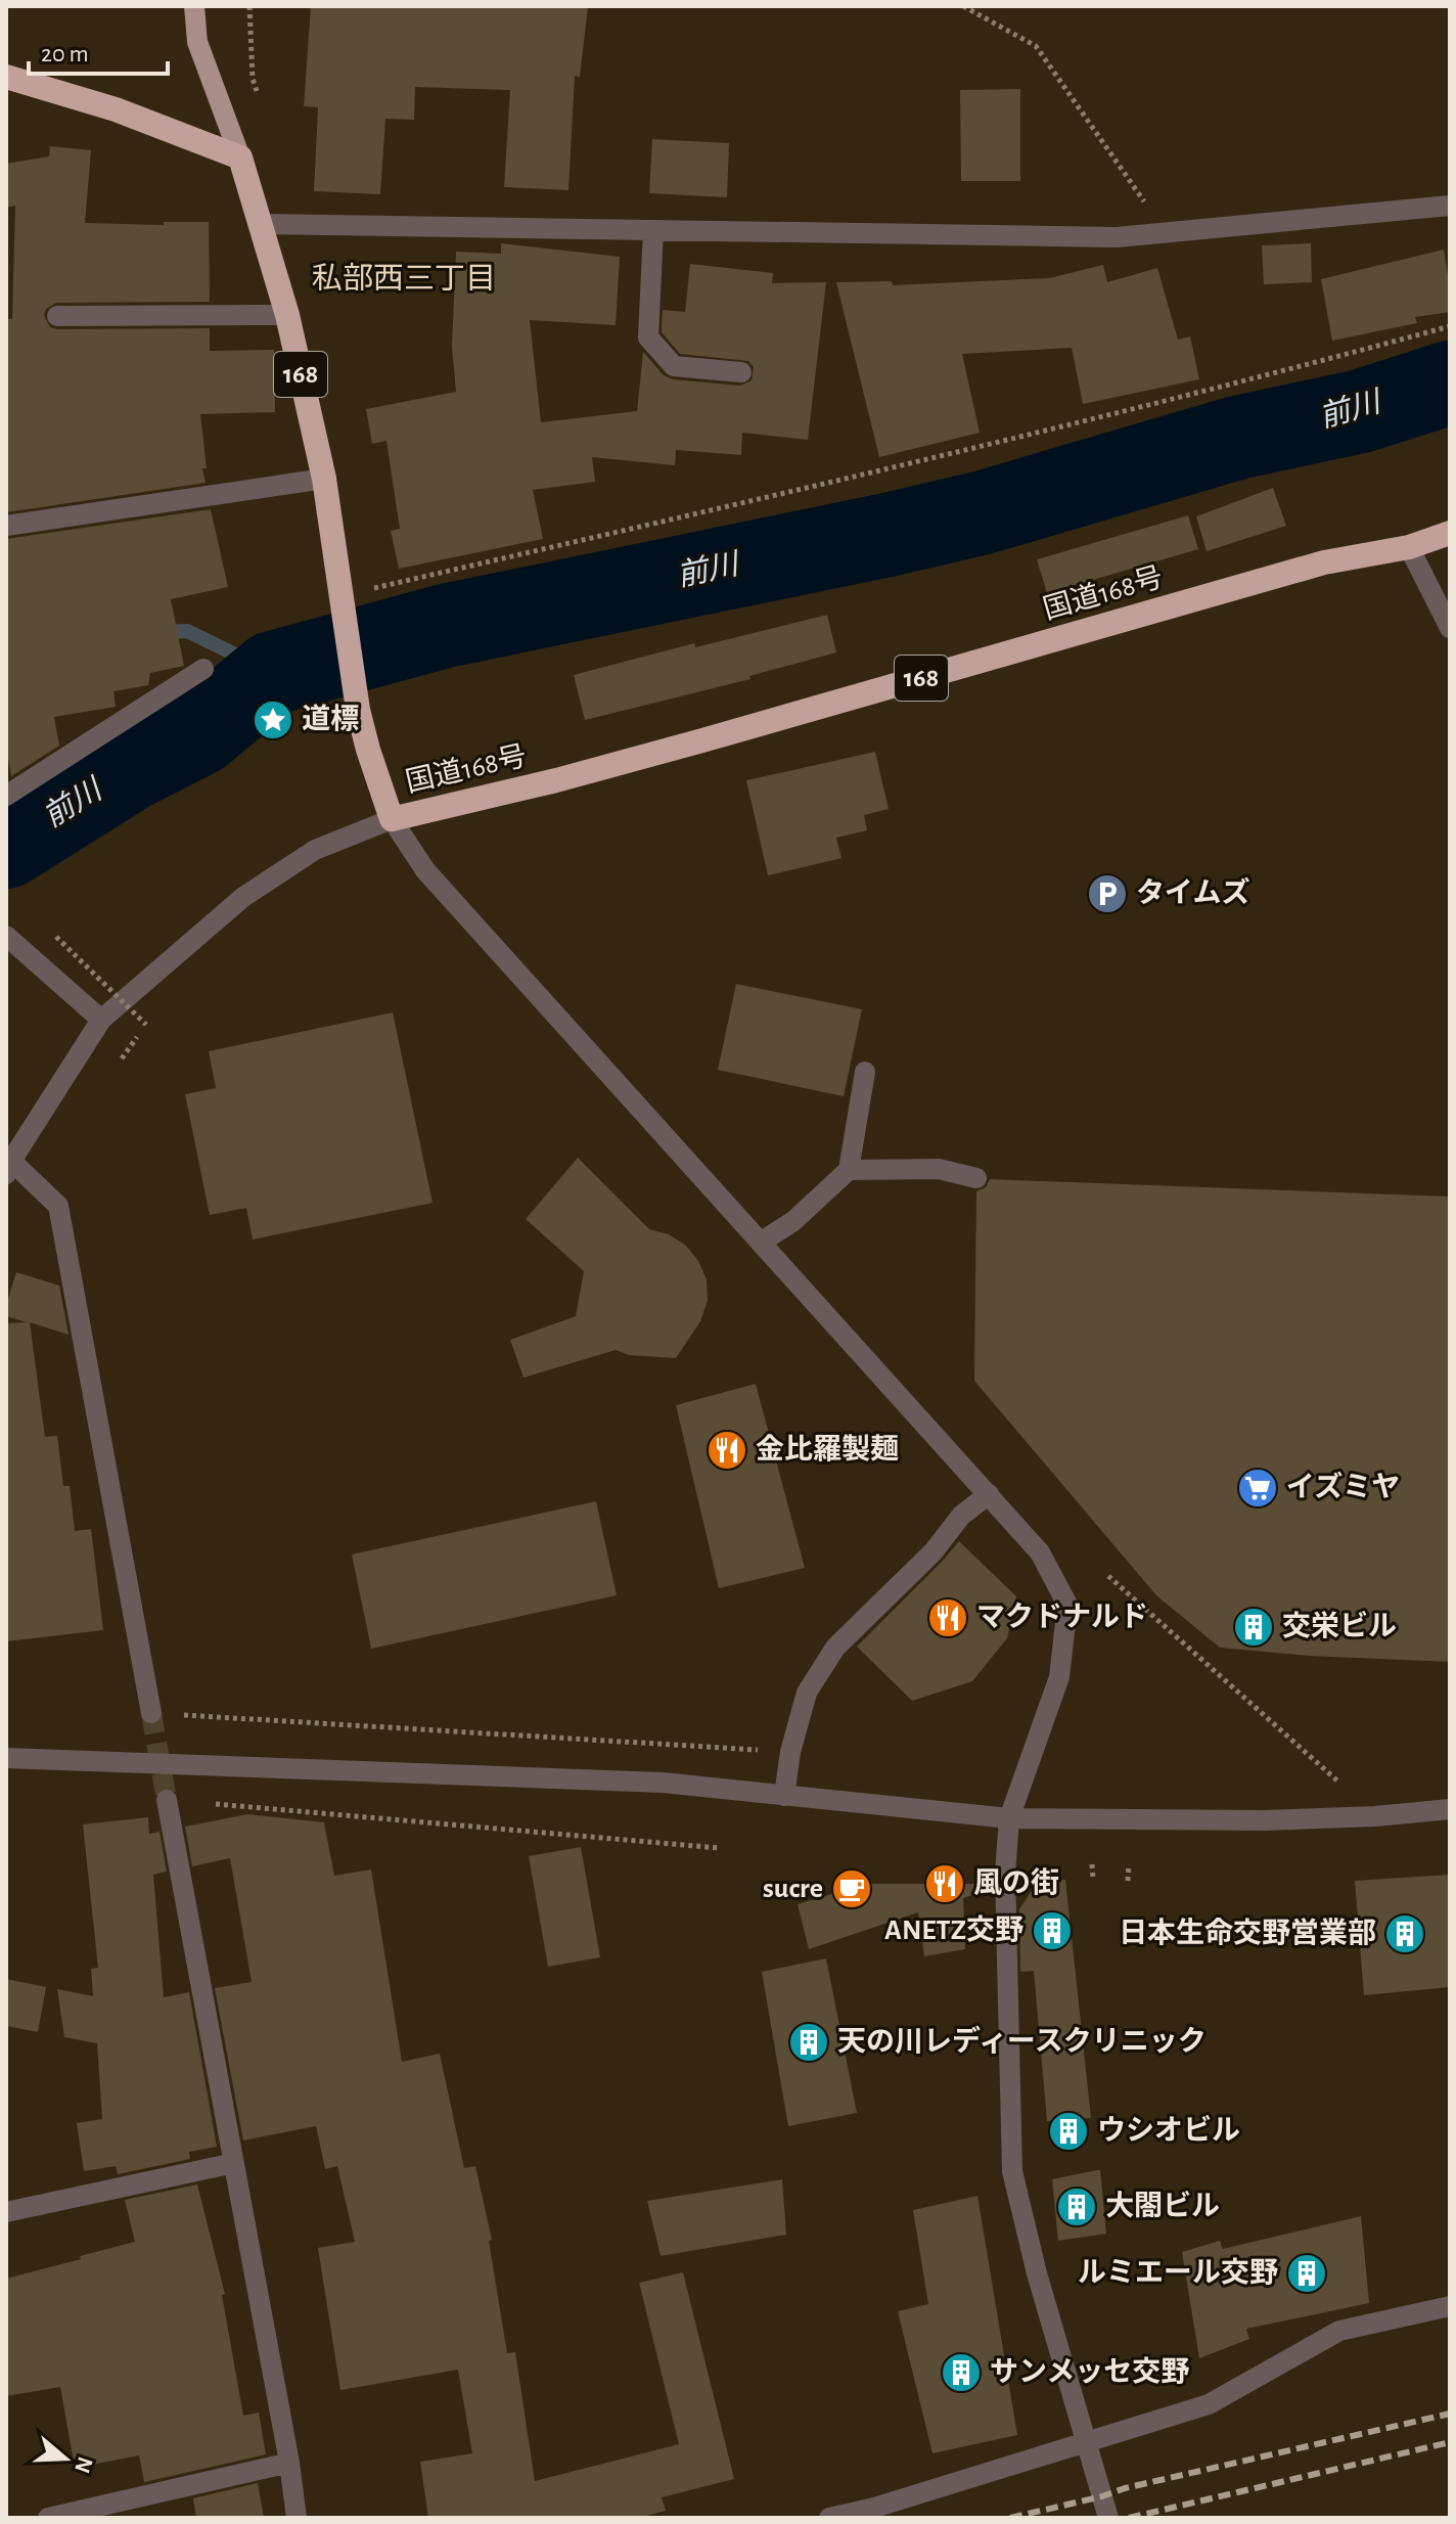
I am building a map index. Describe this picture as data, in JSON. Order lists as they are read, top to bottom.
{
  "streets": {
    "highway": ["168", "国道168号"]
  },
  "districts": ["私部西三丁目"],
  "water": ["前川"],
  "places": {
    "place": ["道標"],
    "parking": ["タイムズ"],
    "restaurant": ["金比羅製麺", "マクドナルド", "風の街"],
    "supermarket": ["イズミヤ"],
    "building": [
      "交栄ビル",
      "ANETZ交野",
      "日本生命交野営業部",
      "天の川レディースクリニック",
      "ウシオビル",
      "大閤ビル",
      "ルミエール交野",
      "サンメッセ交野"
    ],
    "cafe": ["sucre"]
  },
  "scale_bar": "20 m",
  "north": "right"
}
